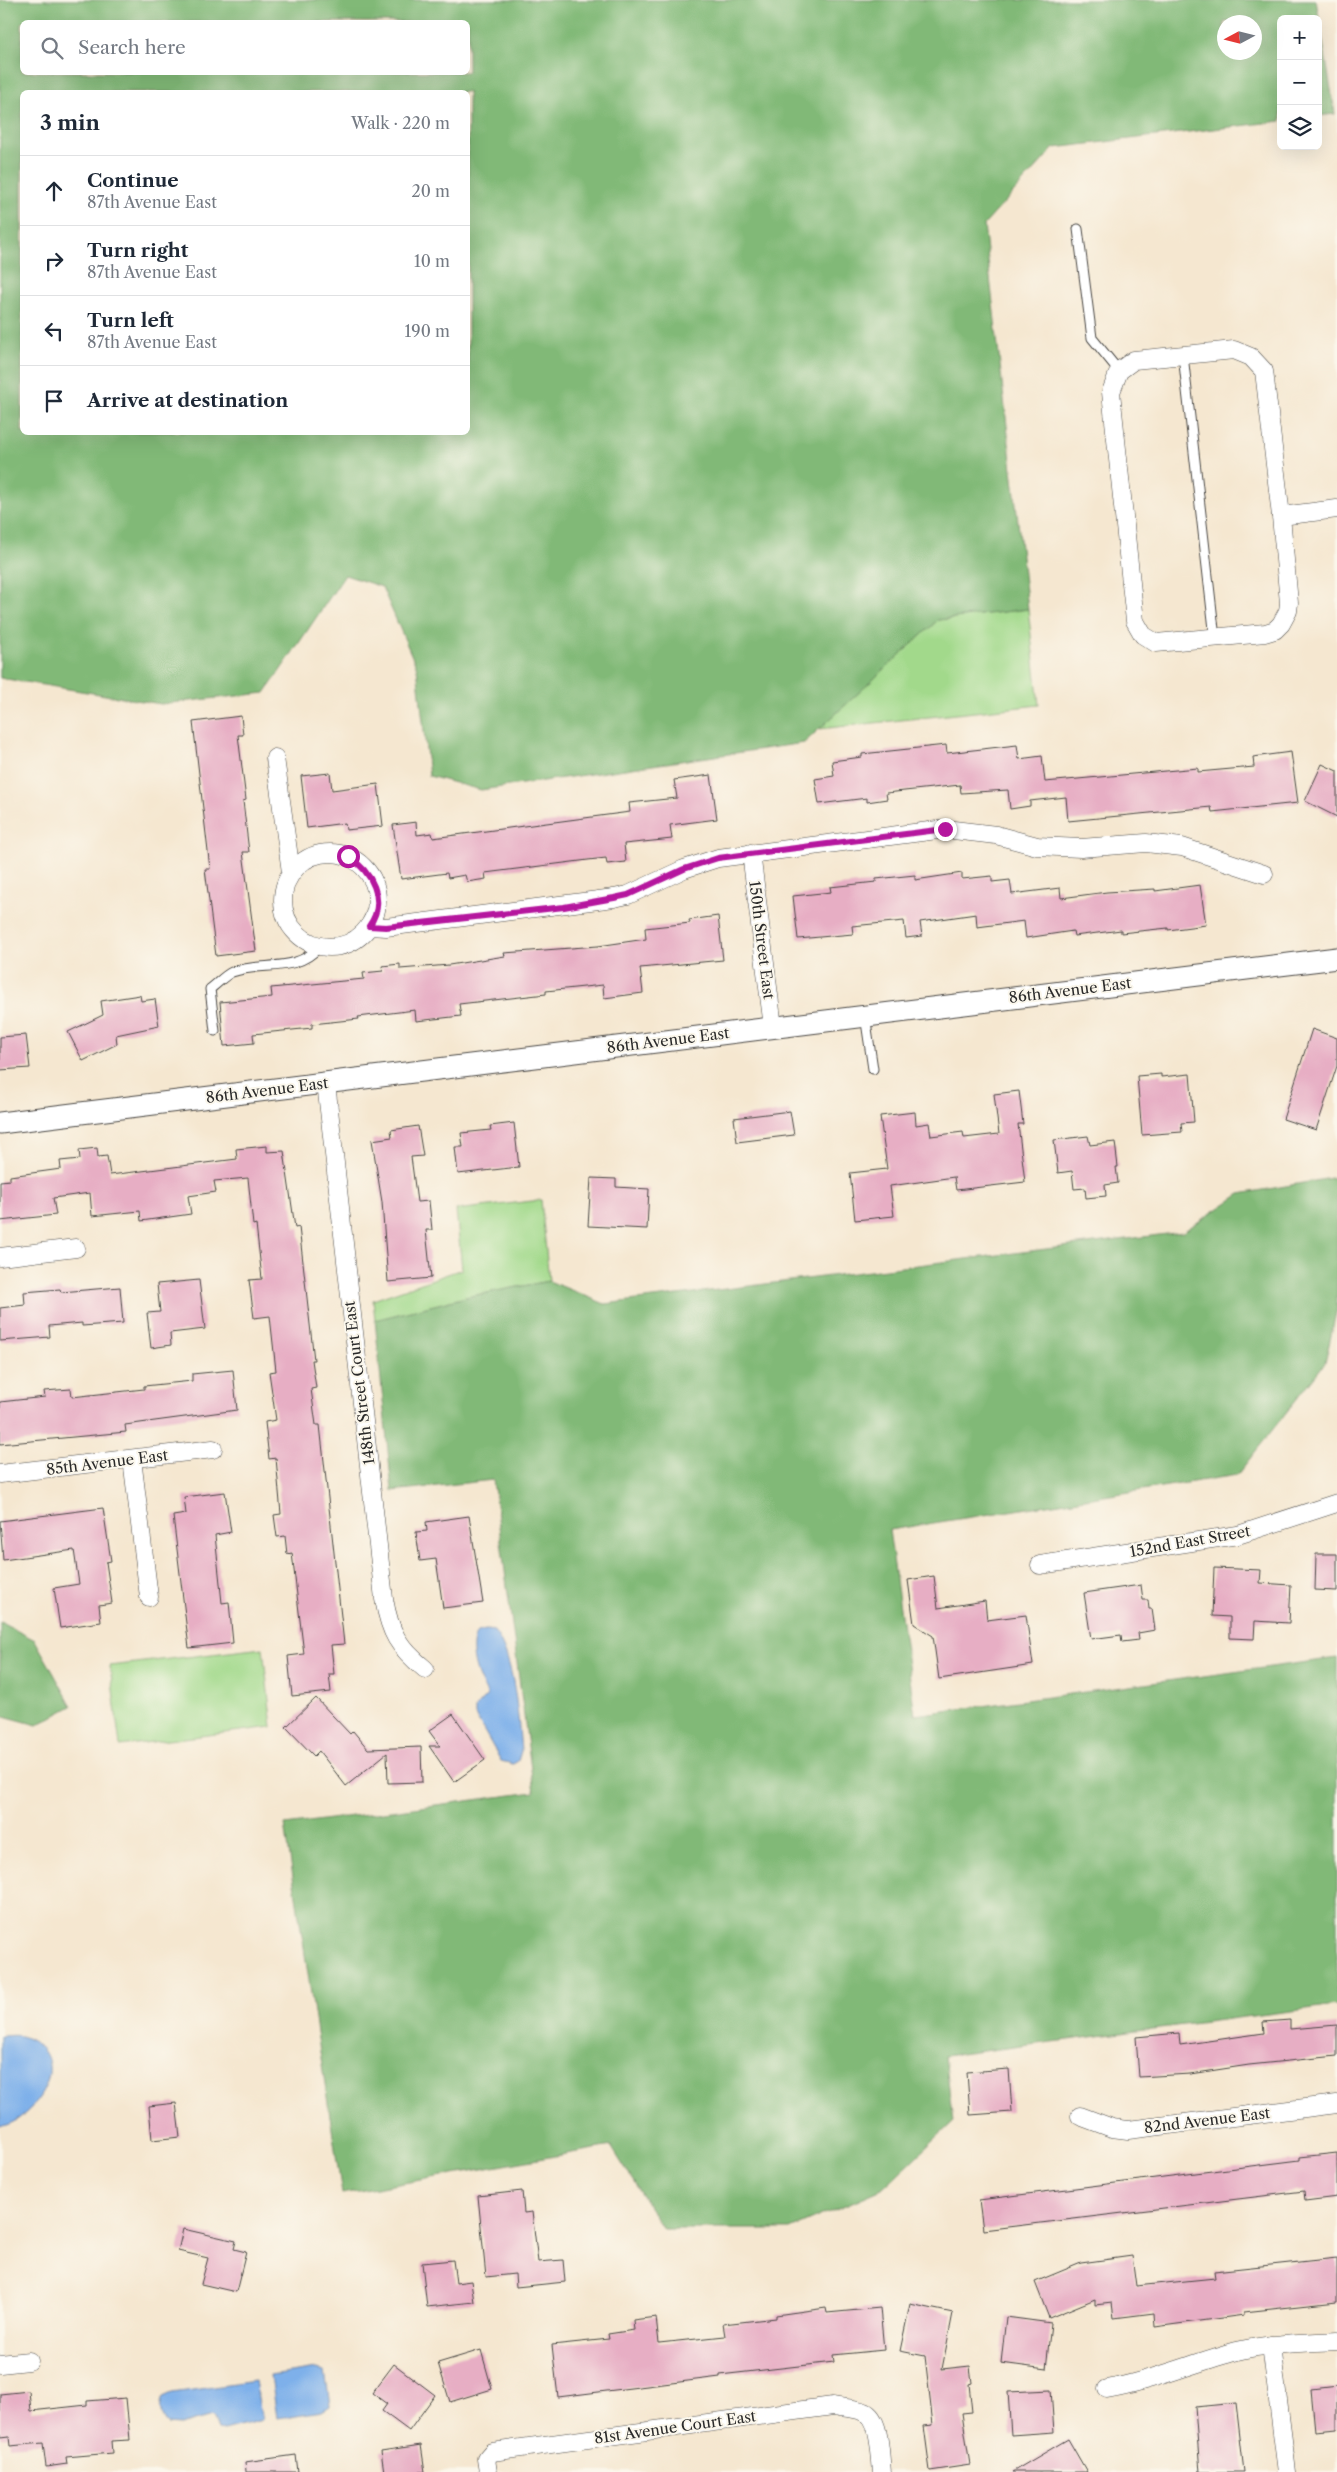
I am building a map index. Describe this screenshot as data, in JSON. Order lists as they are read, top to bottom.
{
  "streets": {
    "street": [
      "150th Street East",
      "86th Avenue East",
      "148th Street Court East",
      "85th Avenue East",
      "152nd East Street",
      "82nd Avenue East",
      "81st Avenue Court East"
    ]
  },
  "crossings": [
    ["150th Street East", "86th Avenue East"],
    ["86th Avenue East", "148th Street Court East"]
  ],
  "north": "left",
  "page": {
    "map_buttons": ["+", "−"],
    "search": "Search here",
    "heading": ["3 min", "Walk · 220 m"],
    "list": [
      ["Continue", "87th Avenue East", "20 m"],
      ["Turn right", "87th Avenue East", "10 m"],
      ["Turn left", "87th Avenue East", "190 m"],
      "Arrive at destination"
    ]
  }
}
